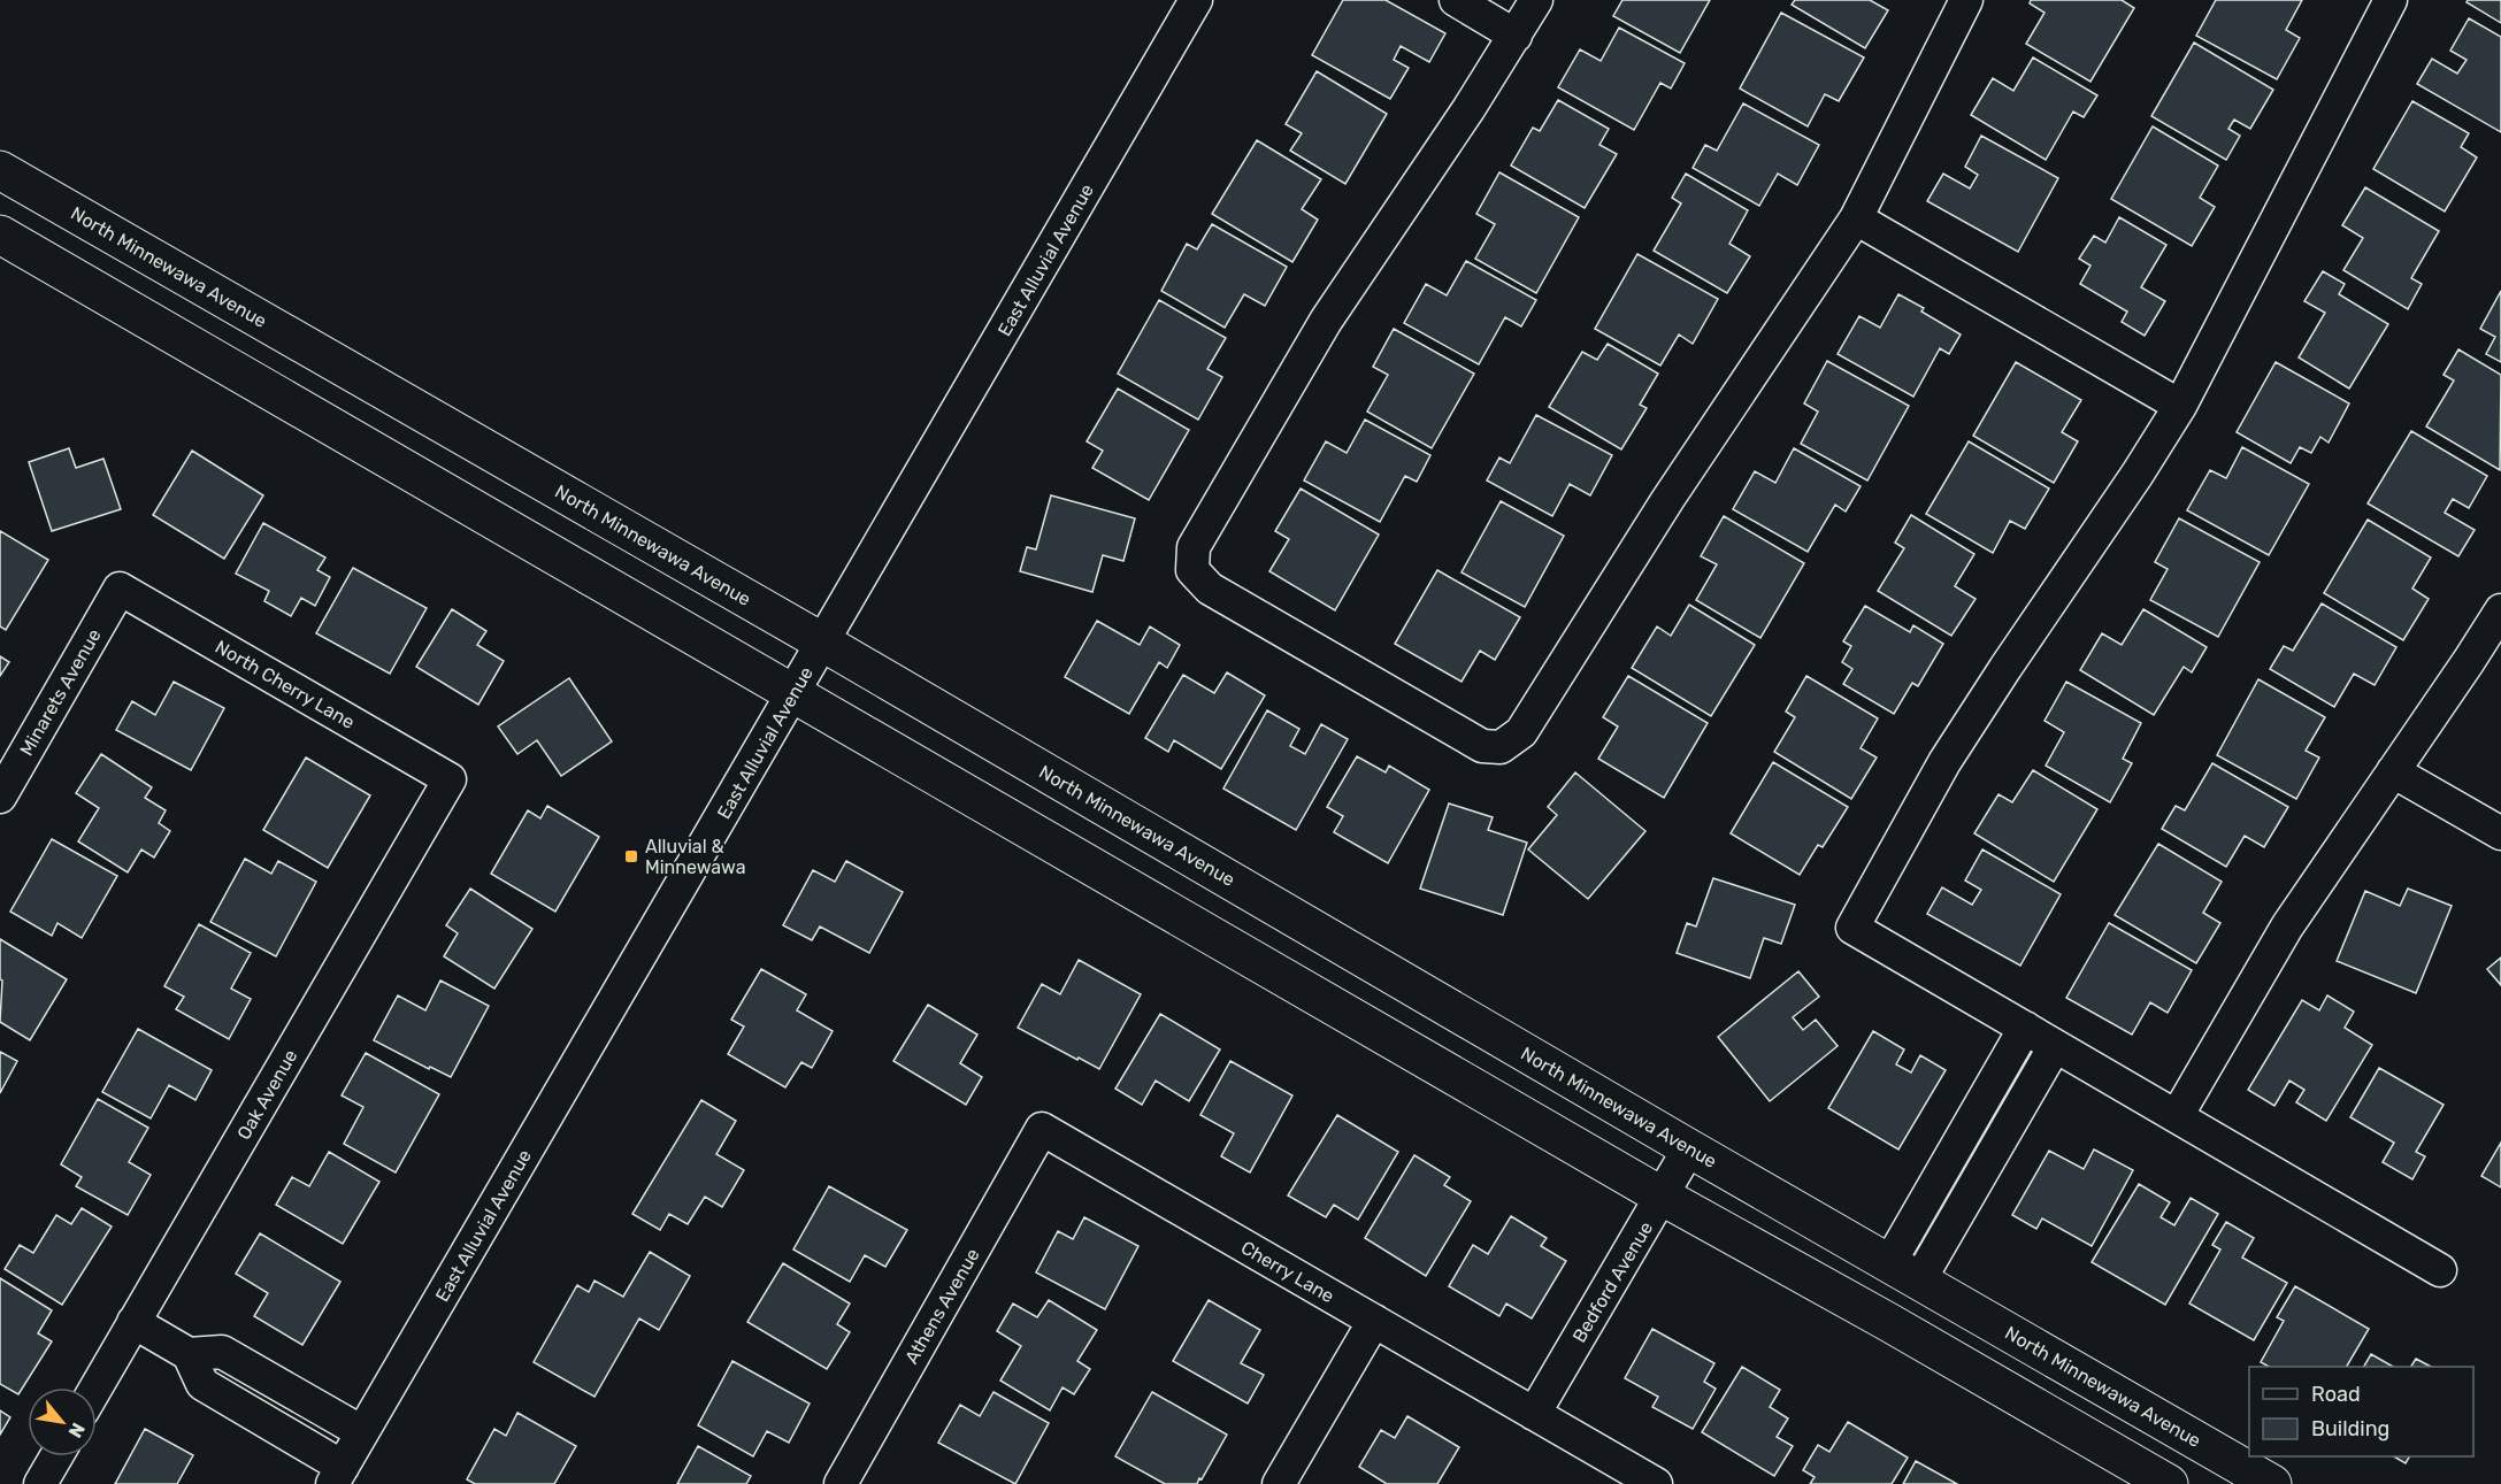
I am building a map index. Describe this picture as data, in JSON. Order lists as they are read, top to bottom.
{
  "streets": {
    "main road": ["North Minnewawa Avenue"],
    "street": [
      "East Alluvial Avenue",
      "North Cherry Lane",
      "Minarets Avenue",
      "Oak Avenue",
      "Cherry Lane",
      "Bedford Avenue",
      "Athens Avenue"
    ]
  },
  "crossings": [
    ["East Alluvial Avenue", "North Minnewawa Avenue"],
    ["North Minnewawa Avenue", "Bedford Avenue"],
    ["North Cherry Lane", "Minarets Avenue"],
    ["North Cherry Lane", "Oak Avenue"],
    ["Cherry Lane", "Bedford Avenue"],
    ["Cherry Lane", "Athens Avenue"]
  ],
  "places": {
    "transit": ["Alluvial & Minnewawa"]
  },
  "legend": ["Road", "Building"],
  "north": "bottom right"
}
